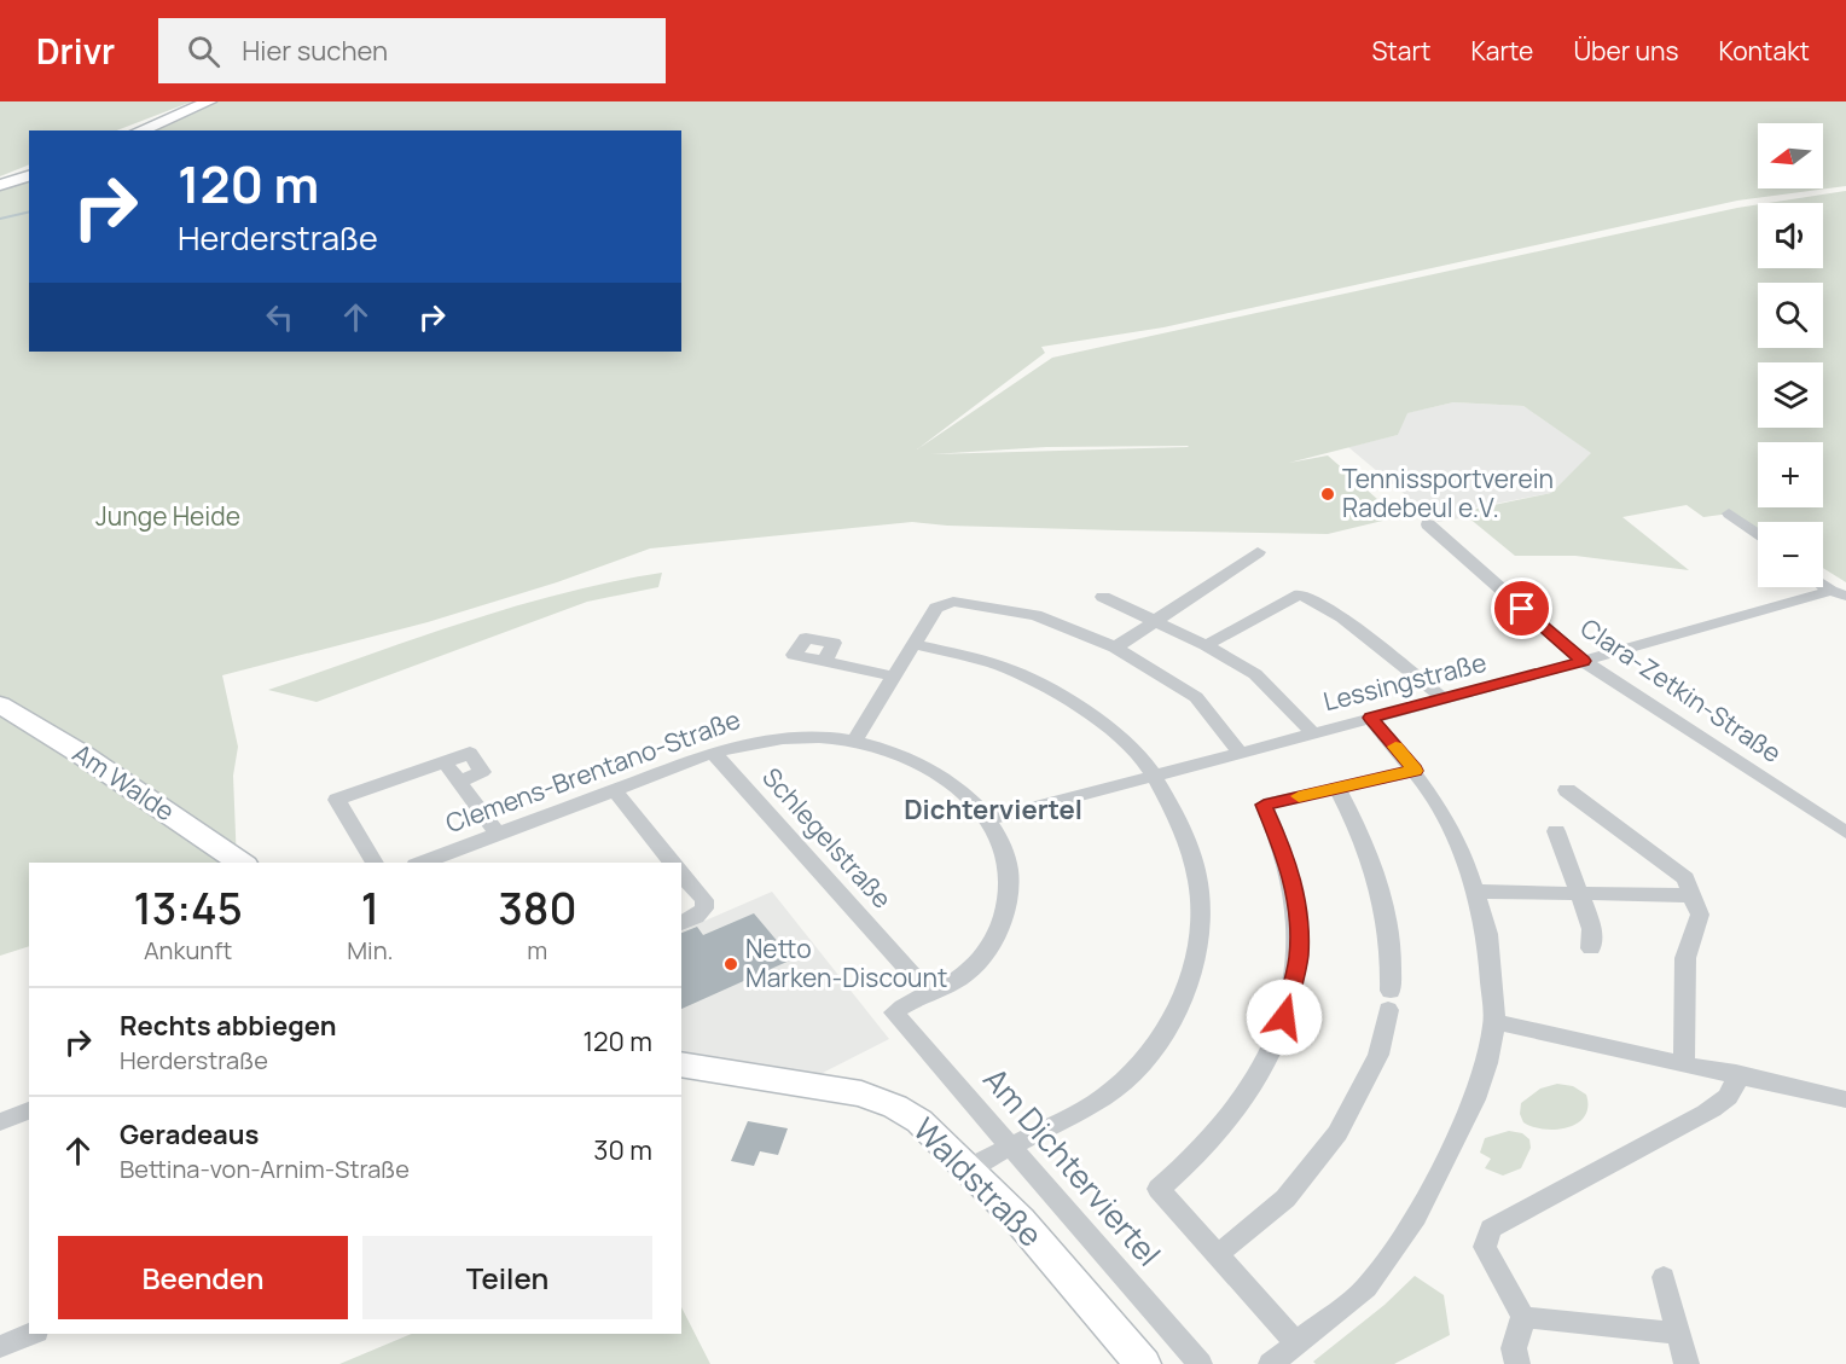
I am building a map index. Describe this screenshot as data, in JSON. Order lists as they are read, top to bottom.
{
  "streets": {
    "street": [
      "Lessingstraße",
      "Clara-Zetkin-Straße",
      "Clemens-Brentano-Straße",
      "Am Walde",
      "Schlegelstraße",
      "Am Dichterviertel",
      "Waldstraße"
    ]
  },
  "crossings": [
    ["Lessingstraße", "Clara-Zetkin-Straße"],
    ["Lessingstraße", "Clemens-Brentano-Straße"],
    ["Clemens-Brentano-Straße", "Schlegelstraße"],
    ["Clemens-Brentano-Straße", "Am Dichterviertel"]
  ],
  "districts": ["Dichterviertel"],
  "parks": ["Junge Heide"],
  "places": ["Tennissportverein Radebeul e.V.", "Netto Marken-Discount"],
  "north": "left",
  "page": {
    "header": "Drivr",
    "search": "Hier suchen",
    "nav": [
      "Start",
      "Karte",
      "Über uns",
      "Kontakt"
    ],
    "map_buttons": ["+", "−"],
    "turn": ["120 m", "Herderstraße"],
    "eta": [
      "13:45",
      "Ankunft",
      "1",
      "Min.",
      "380",
      "m"
    ],
    "list": [
      {
        "name": "Rechts abbiegen",
        "note": "Herderstraße",
        "value": "120 m"
      },
      {
        "name": "Geradeaus",
        "note": "Bettina-von-Arnim-Straße",
        "value": "30 m"
      }
    ],
    "buttons": ["Beenden", "Teilen"]
  }
}
